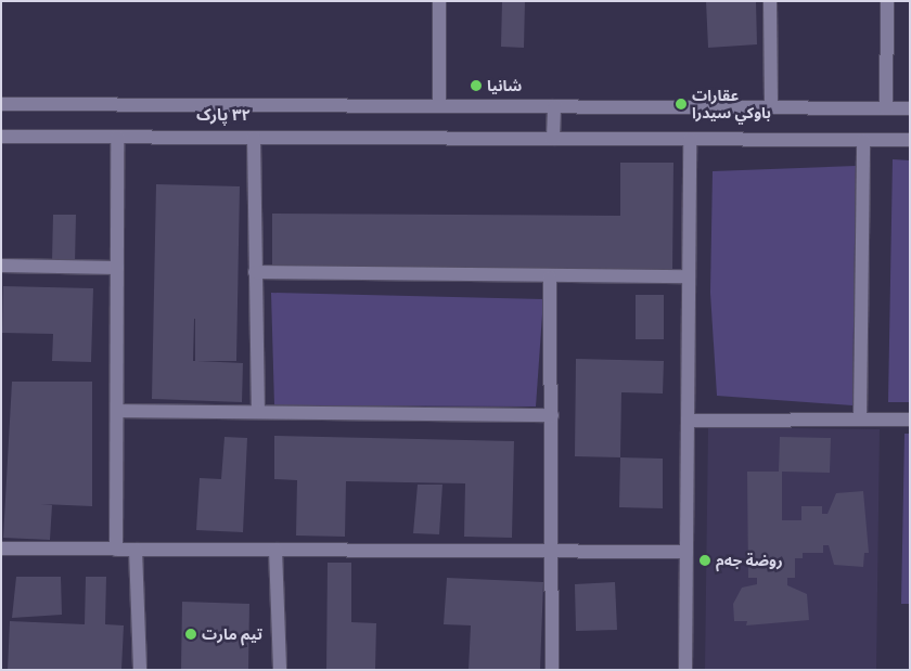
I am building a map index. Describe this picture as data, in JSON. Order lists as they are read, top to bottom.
{
  "districts": ["٣٢ پارک"],
  "places": [
    "شانيا",
    "عقارات باوكي سيدرا",
    "روضة جەم",
    "تيم مارت"
  ]
}
